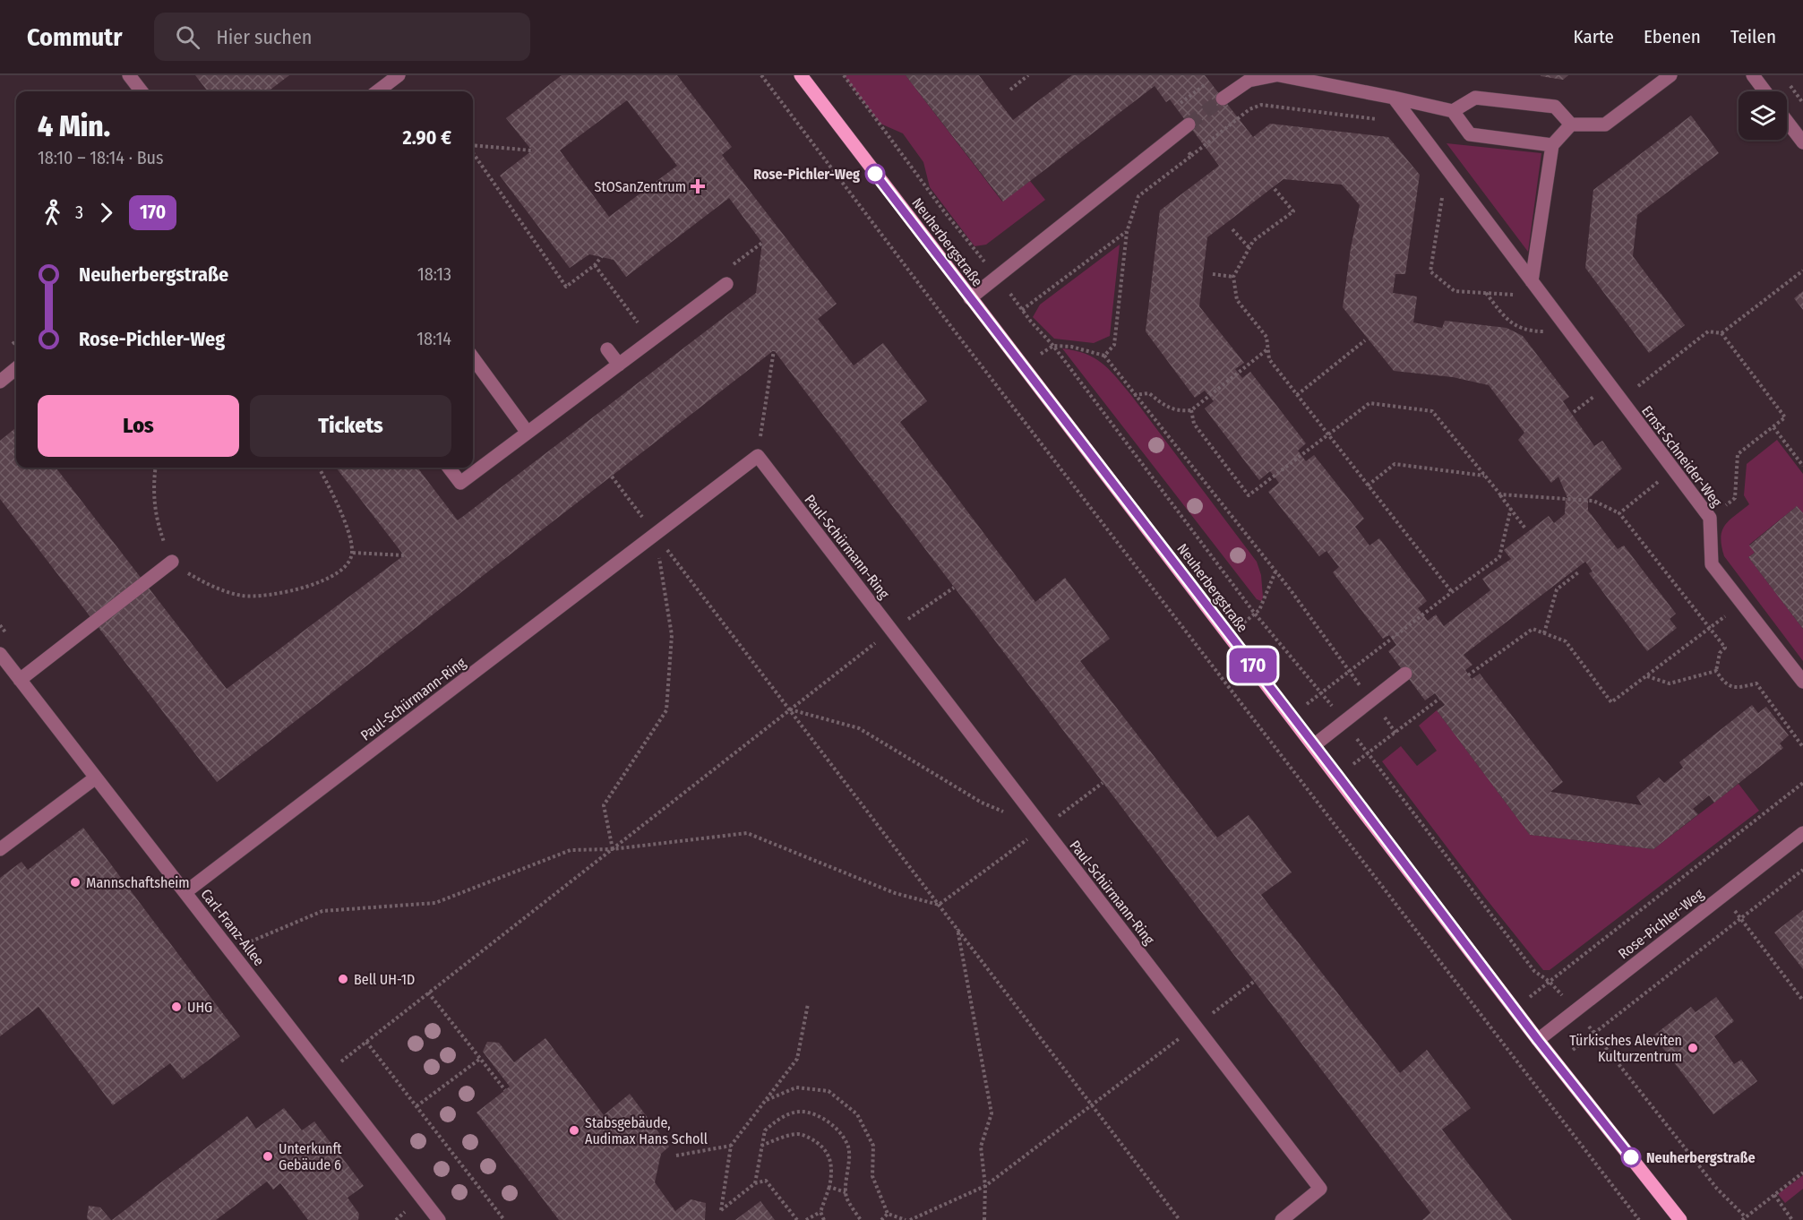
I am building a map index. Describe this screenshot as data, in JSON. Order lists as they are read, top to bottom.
{
  "streets": {
    "main road": ["Neuherbergstraße"],
    "street": [
      "Ernst-Schneider-Weg",
      "Paul-Schürmann-Ring",
      "Rose-Pichler-Weg",
      "Carl-Franz-Allee"
    ]
  },
  "crossings": [
    ["Neuherbergstraße", "Rose-Pichler-Weg"],
    ["Paul-Schürmann-Ring", "Carl-Franz-Allee"]
  ],
  "places": {
    "other": [
      "Rose-Pichler-Weg",
      "Mannschaftsheim",
      "Bell UH-1D",
      "UHG",
      "Türkisches Aleviten Kulturzentrum",
      "Stabsgebäude, Audimax Hans Scholl",
      "Unterkunft Gebäude 6",
      "Neuherbergstraße"
    ],
    "health": ["StOSanZentrum"]
  },
  "lines": ["bus line 170"],
  "page": {
    "header": "Commutr",
    "search": "Hier suchen",
    "nav": ["Karte", "Ebenen", "Teilen"],
    "on_map": "170",
    "heading": ["4 Min.", "18:10 – 18:14 · Bus", "2.90 €"],
    "legs": ["3", "170"],
    "list": [
      {
        "name": "Neuherbergstraße",
        "value": "18:13"
      },
      {
        "name": "Rose-Pichler-Weg",
        "value": "18:14"
      }
    ],
    "buttons": ["Los", "Tickets"]
  }
}
